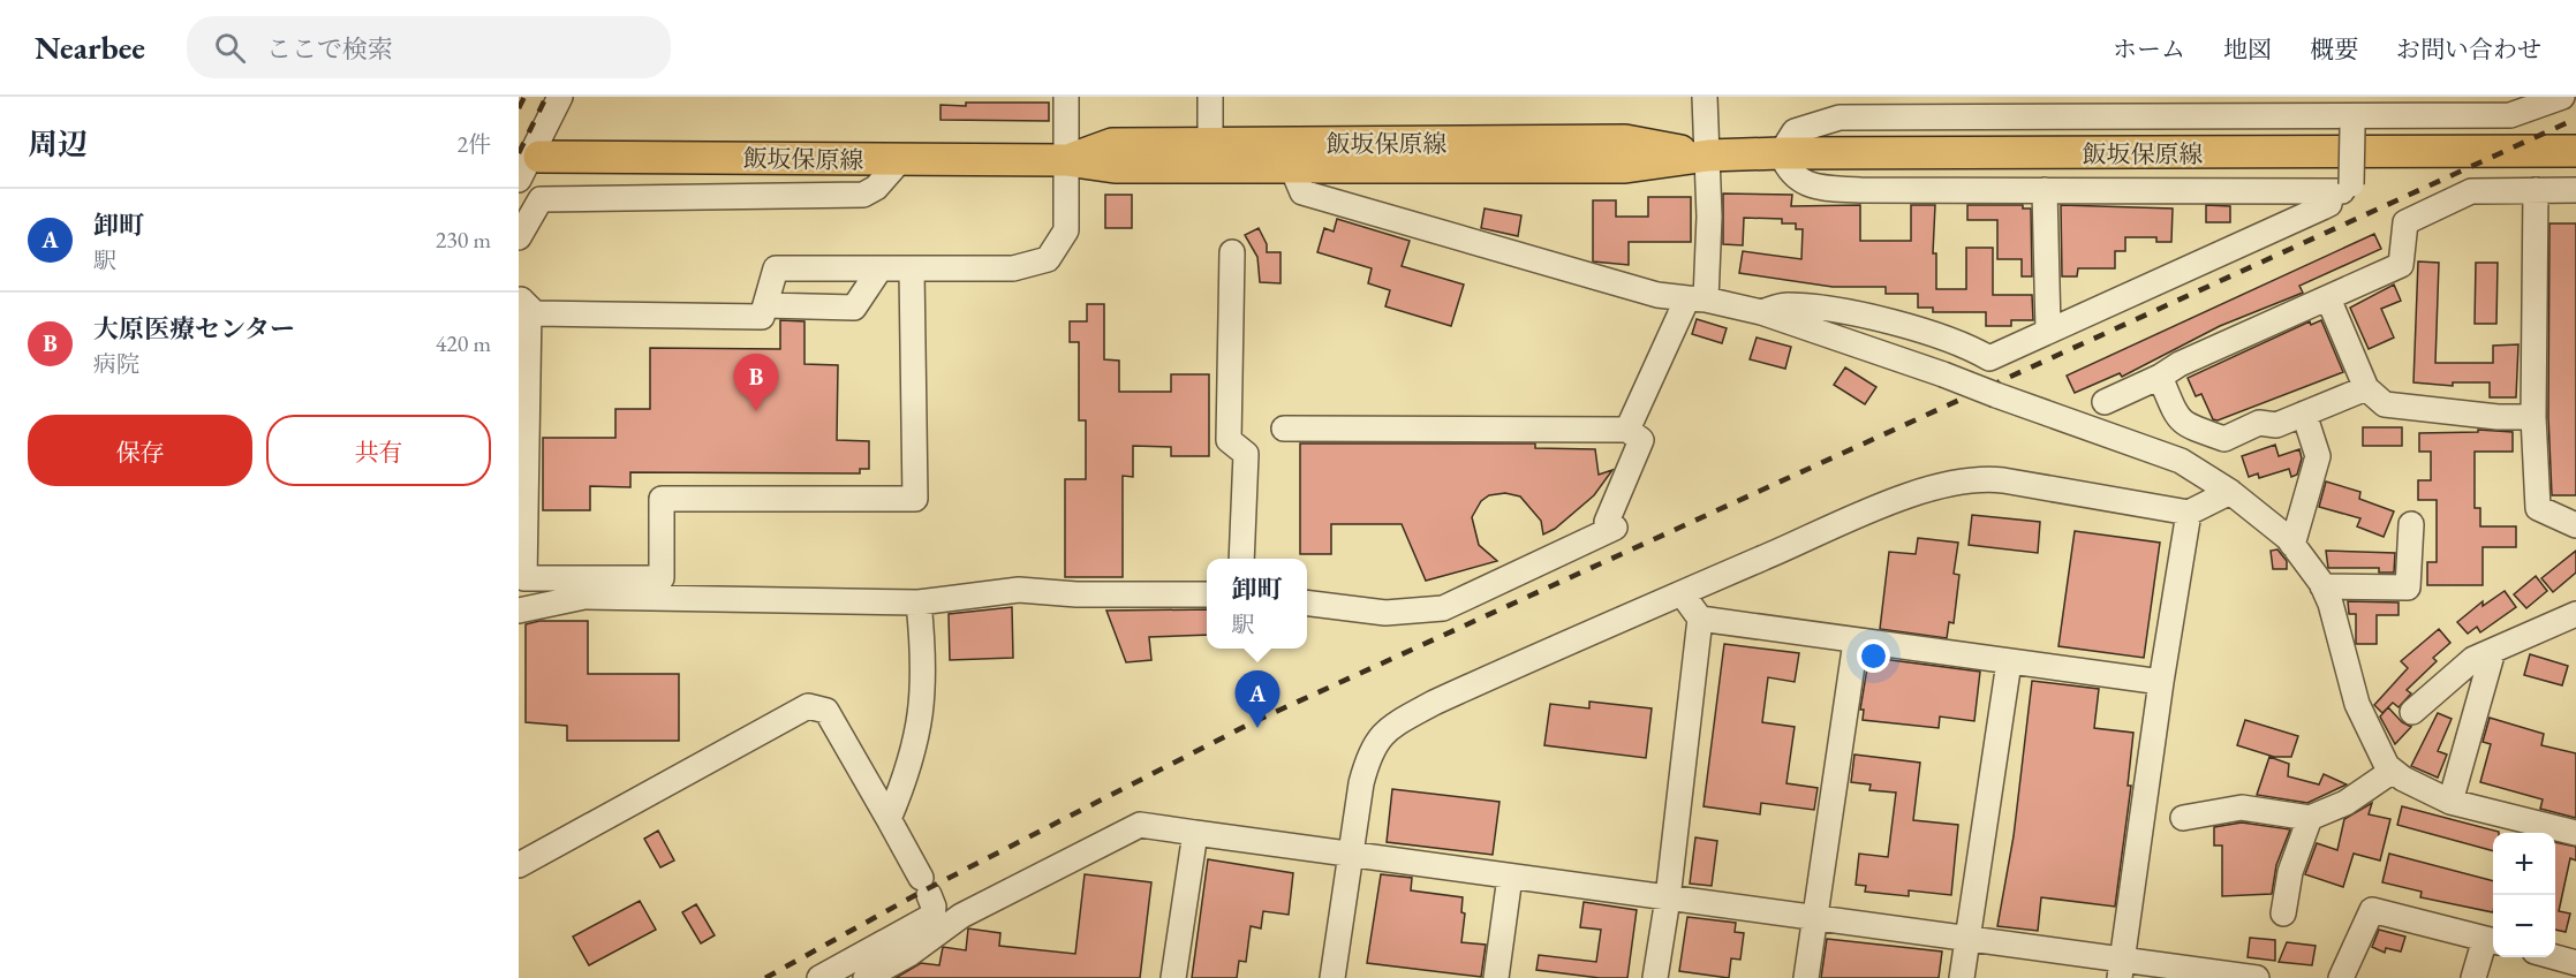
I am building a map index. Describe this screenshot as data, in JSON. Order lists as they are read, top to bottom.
{
  "streets": {
    "main road": ["飯坂保原線"]
  },
  "page": {
    "header": "Nearbee",
    "search": "ここで検索",
    "nav": [
      "ホーム",
      "地図",
      "概要",
      "お問い合わせ"
    ],
    "heading": ["周辺", "2件"],
    "list": [
      {
        "mark": "A",
        "name": "卸町",
        "note": "駅",
        "value": "230 m"
      },
      {
        "mark": "B",
        "name": "大原医療センター",
        "note": "病院",
        "value": "420 m"
      }
    ],
    "pins": ["B", "A"],
    "buttons": ["保存", "共有"],
    "popup": ["卸町", "駅"],
    "map_buttons": ["+", "−"]
  }
}
